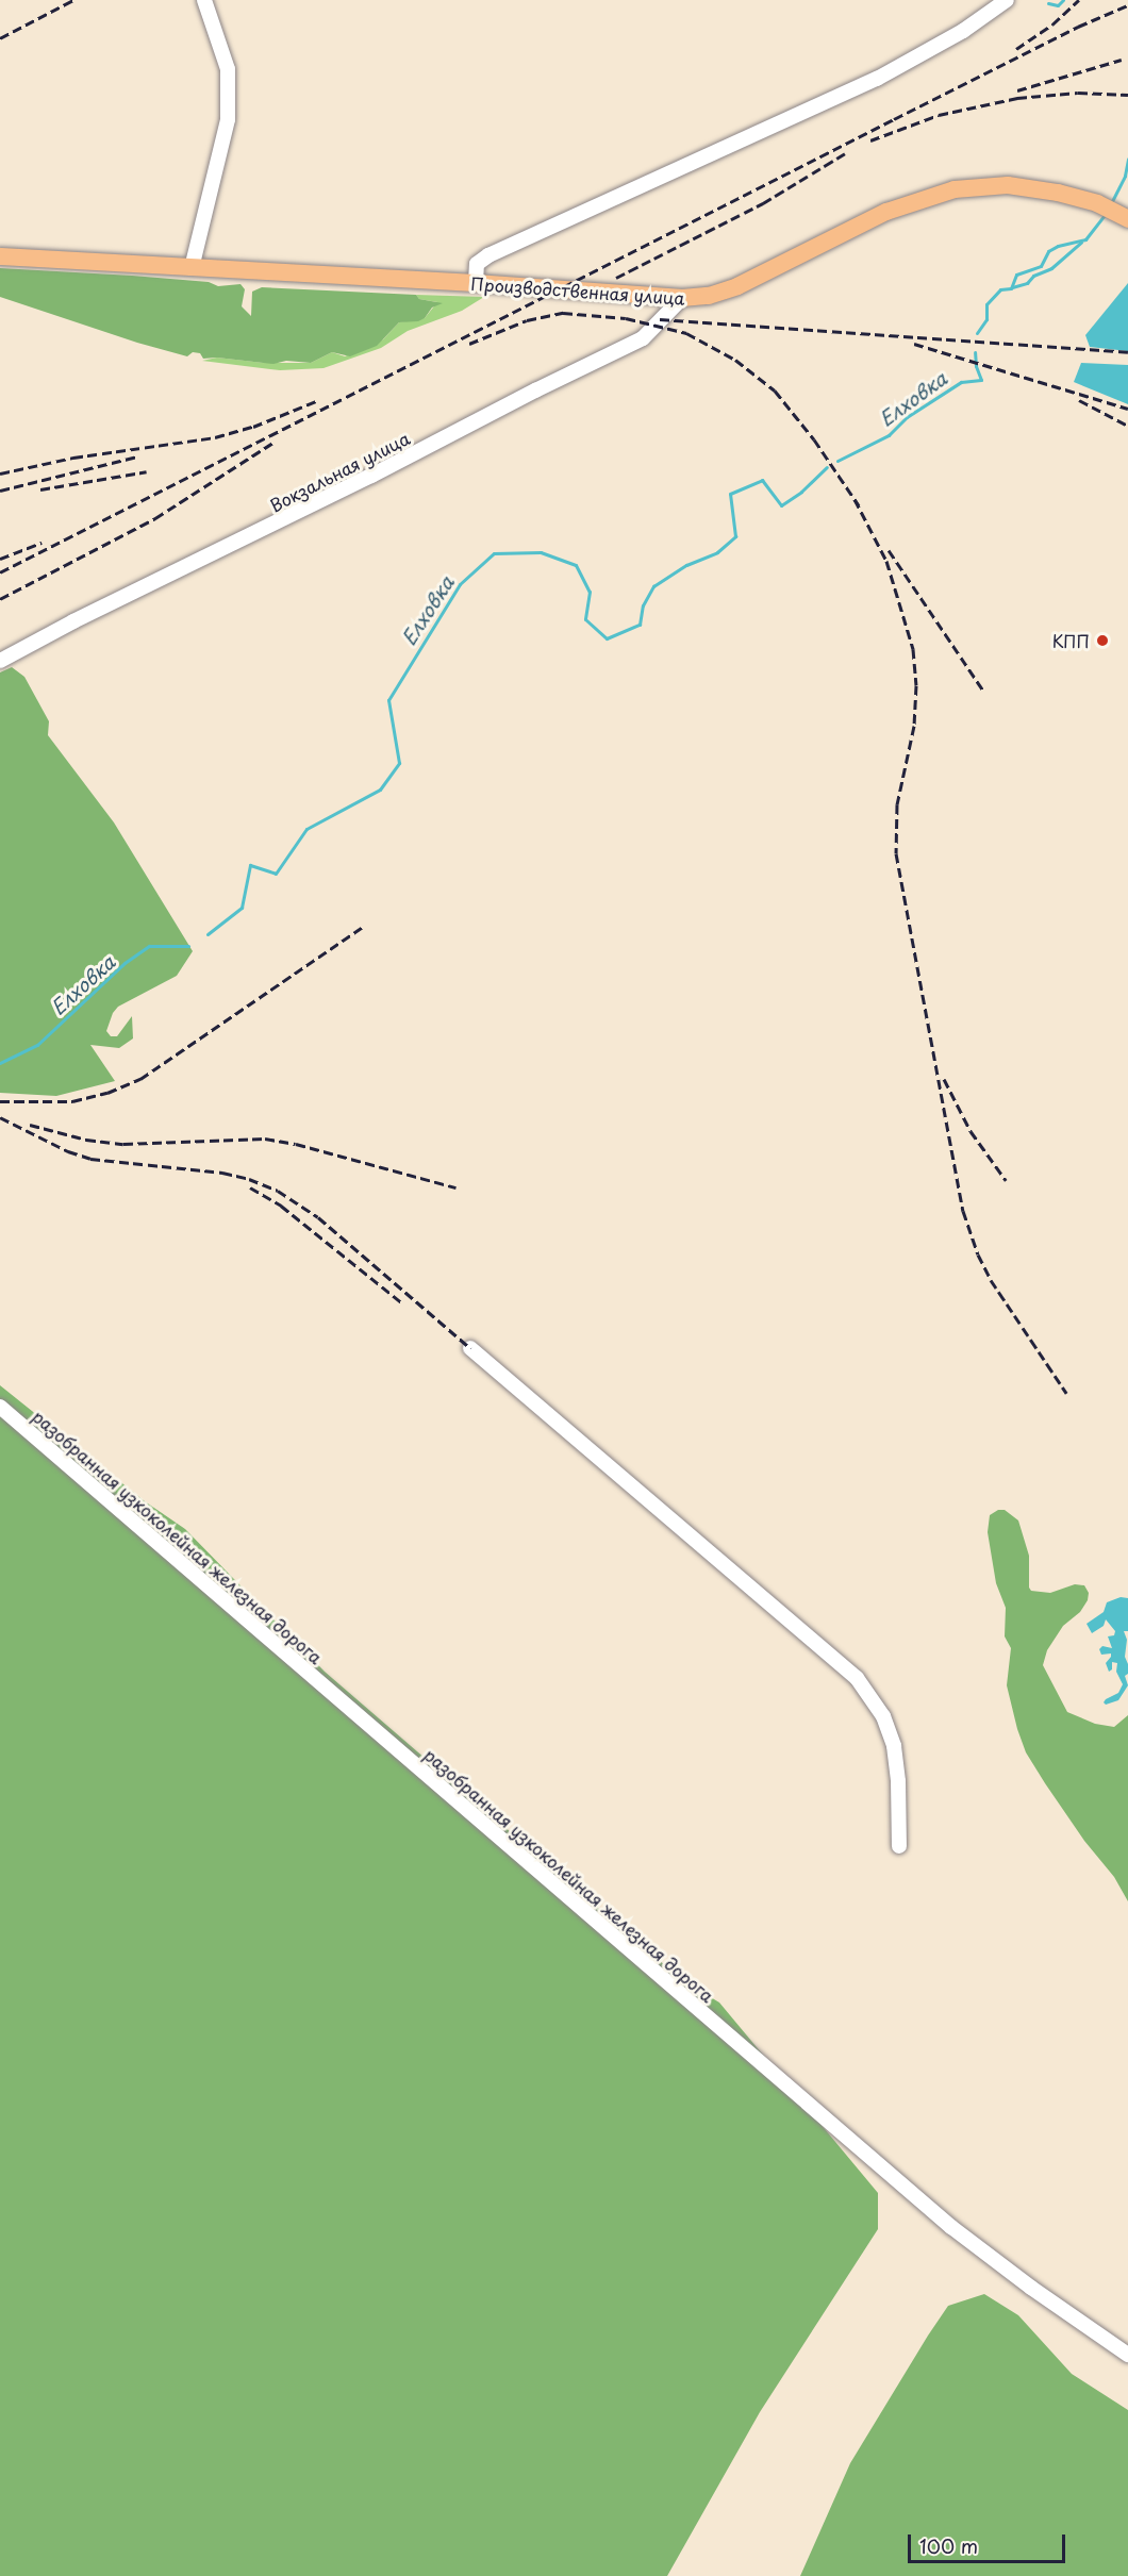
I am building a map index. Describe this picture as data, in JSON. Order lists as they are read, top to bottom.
{
  "streets": {
    "main road": ["Производственная улица"],
    "street": ["Вокзальная улица", "разобранная узкоколейная железная дорога"]
  },
  "crossings": [
    ["Производственная улица", "Вокзальная улица"]
  ],
  "water": ["Елховка"],
  "places": ["КПП"],
  "scale_bar": "100 m"
}
